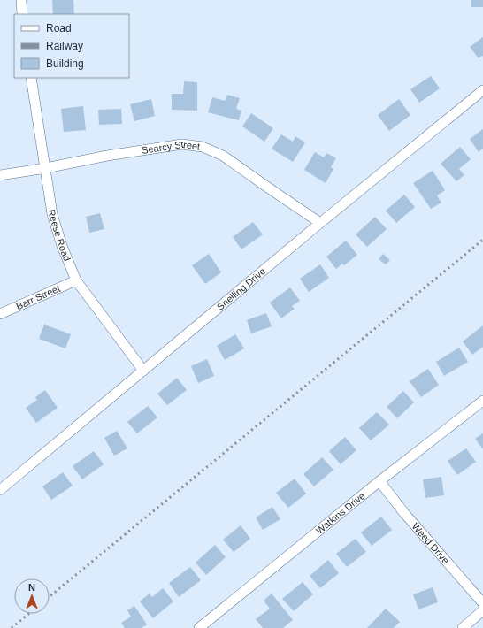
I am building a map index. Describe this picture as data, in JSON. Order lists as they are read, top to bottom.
{
  "streets": {
    "street": [
      "Searcy Street",
      "Reese Road",
      "Snelling Drive",
      "Barr Street",
      "Watkins Drive",
      "Weed Drive"
    ]
  },
  "crossings": [
    ["Searcy Street", "Reese Road"],
    ["Searcy Street", "Snelling Drive"],
    ["Reese Road", "Snelling Drive"],
    ["Reese Road", "Barr Street"],
    ["Watkins Drive", "Weed Drive"]
  ],
  "legend": ["Road", "Railway", "Building"],
  "north": "top"
}
